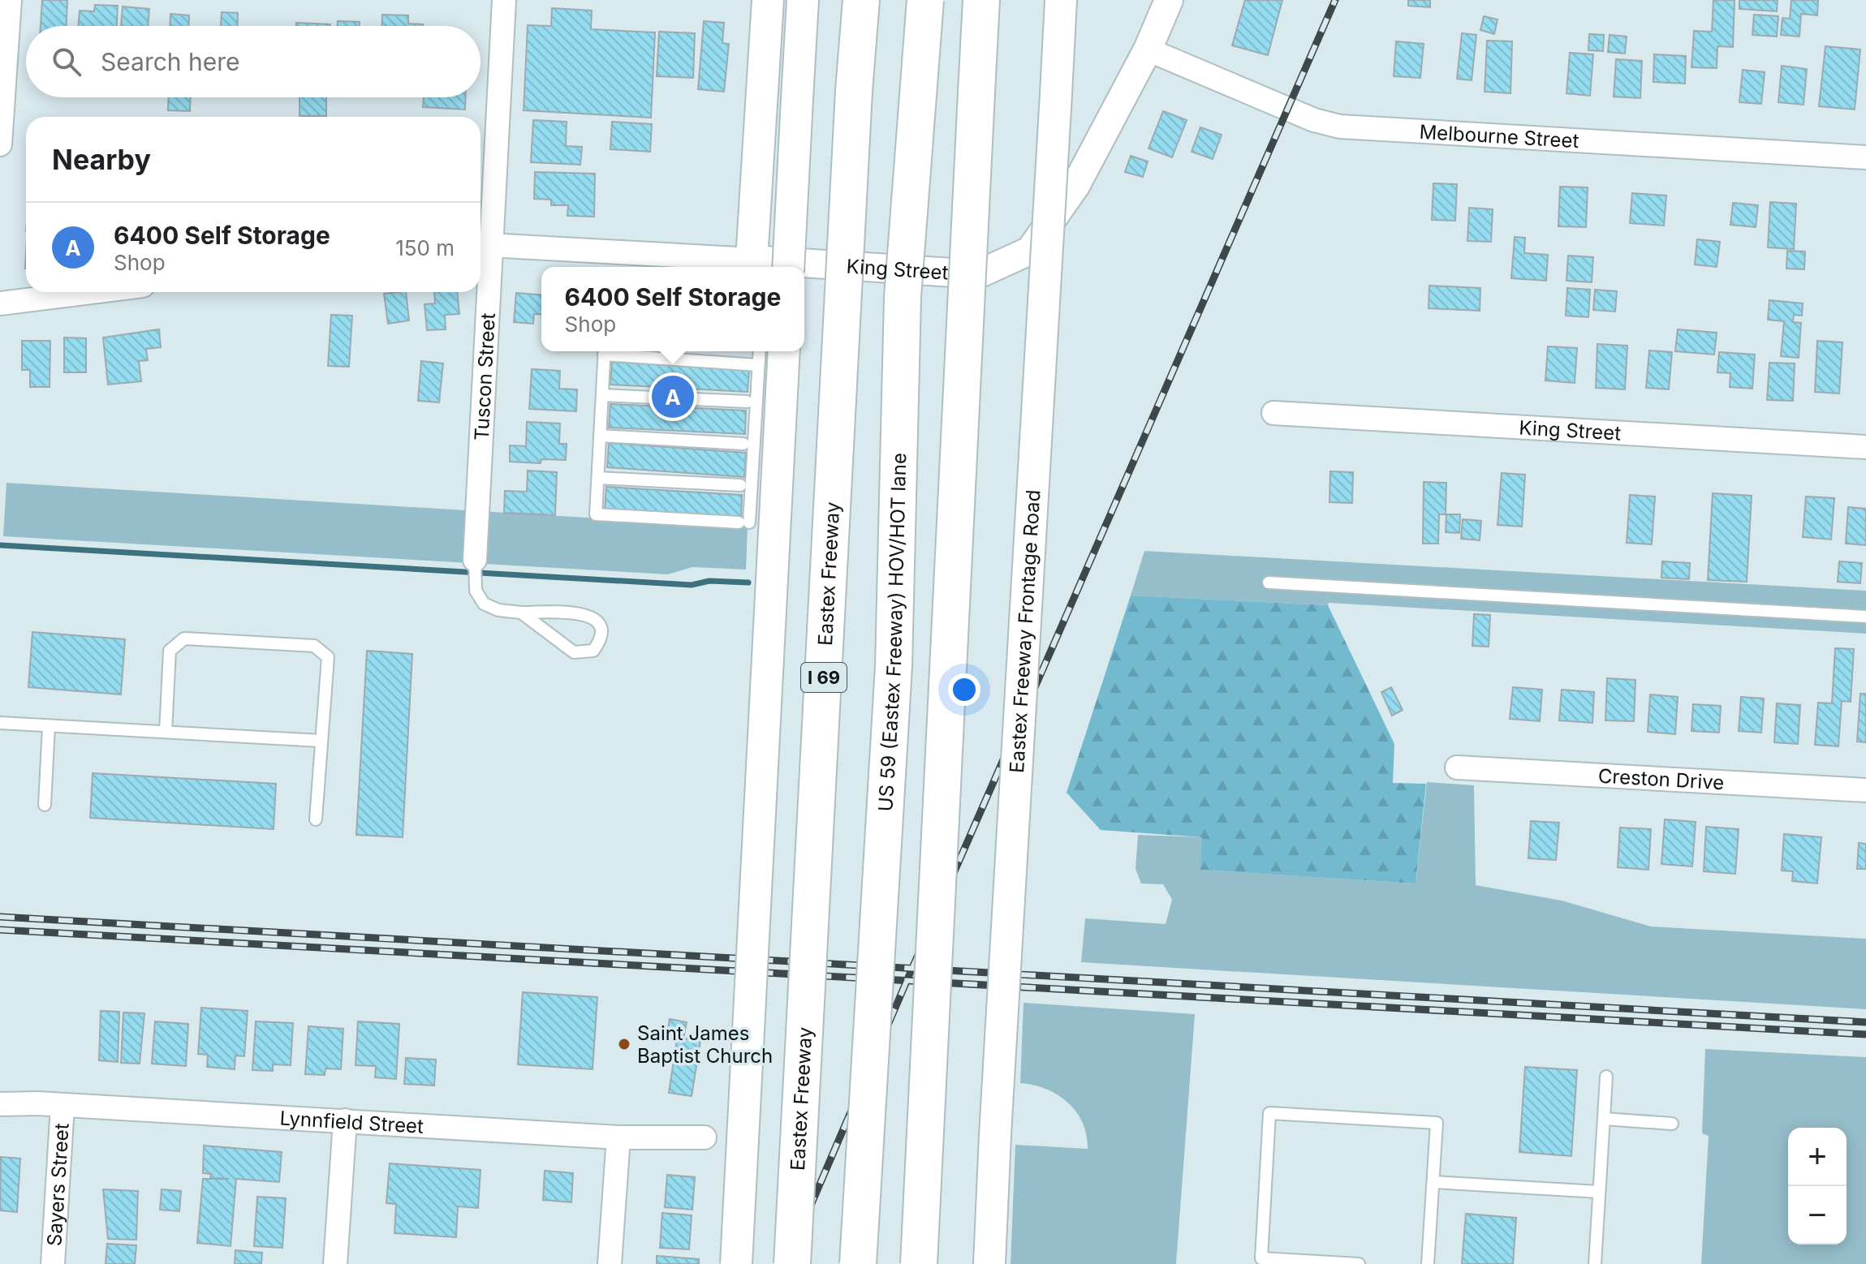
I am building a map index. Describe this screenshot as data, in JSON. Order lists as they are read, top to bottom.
{
  "streets": {
    "highway": ["Eastex Freeway", "US 59 (Eastex Freeway) HOV/HOT lane", "I 69"],
    "main road": ["Eastex Freeway Frontage Road"],
    "street": [
      "Melbourne Street",
      "King Street",
      "Tuscon Street",
      "Creston Drive",
      "Lynnfield Street",
      "Sayers Street"
    ]
  },
  "crossings": [
    ["Melbourne Street", "King Street"],
    ["King Street", "Tuscon Street"],
    ["Lynnfield Street", "Sayers Street"]
  ],
  "places": ["Saint James Baptist Church"],
  "page": {
    "search": "Search here",
    "heading": "Nearby",
    "list": [
      {
        "mark": "A",
        "name": "6400 Self Storage",
        "note": "Shop",
        "value": "150 m"
      }
    ],
    "popup": ["6400 Self Storage", "Shop"],
    "pins": "A",
    "map_buttons": ["+", "−"]
  }
}
